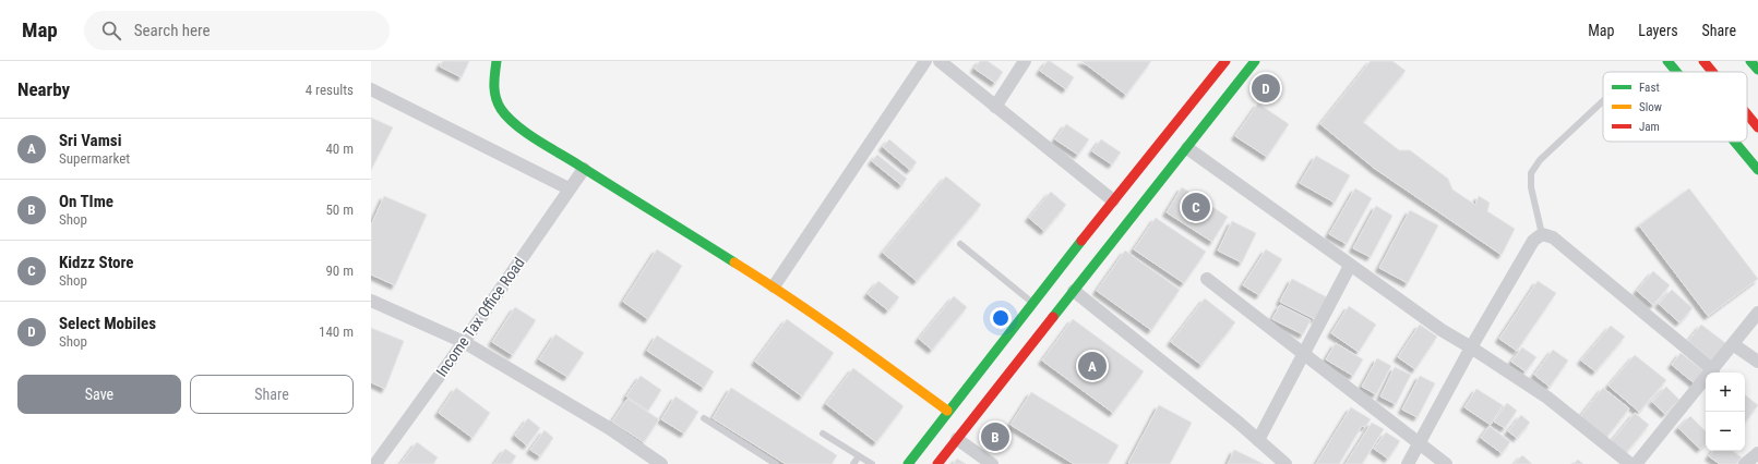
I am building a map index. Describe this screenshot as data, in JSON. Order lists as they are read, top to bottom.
{
  "streets": {
    "street": ["Income Tax Office Road"]
  },
  "legend": ["Fast", "Slow", "Jam"],
  "page": {
    "header": "Map",
    "search": "Search here",
    "nav": ["Map", "Layers", "Share"],
    "heading": ["Nearby", "4 results"],
    "pins": [
      "D",
      "C",
      "A",
      "B"
    ],
    "list": [
      {
        "mark": "A",
        "name": "Sri Vamsi",
        "note": "Supermarket",
        "value": "40 m"
      },
      {
        "mark": "B",
        "name": "On TIme",
        "note": "Shop",
        "value": "50 m"
      },
      {
        "mark": "C",
        "name": "Kidzz Store",
        "note": "Shop",
        "value": "90 m"
      },
      {
        "mark": "D",
        "name": "Select Mobiles",
        "note": "Shop",
        "value": "140 m"
      }
    ],
    "buttons": ["Save", "Share"],
    "map_buttons": ["+", "−"]
  }
}
